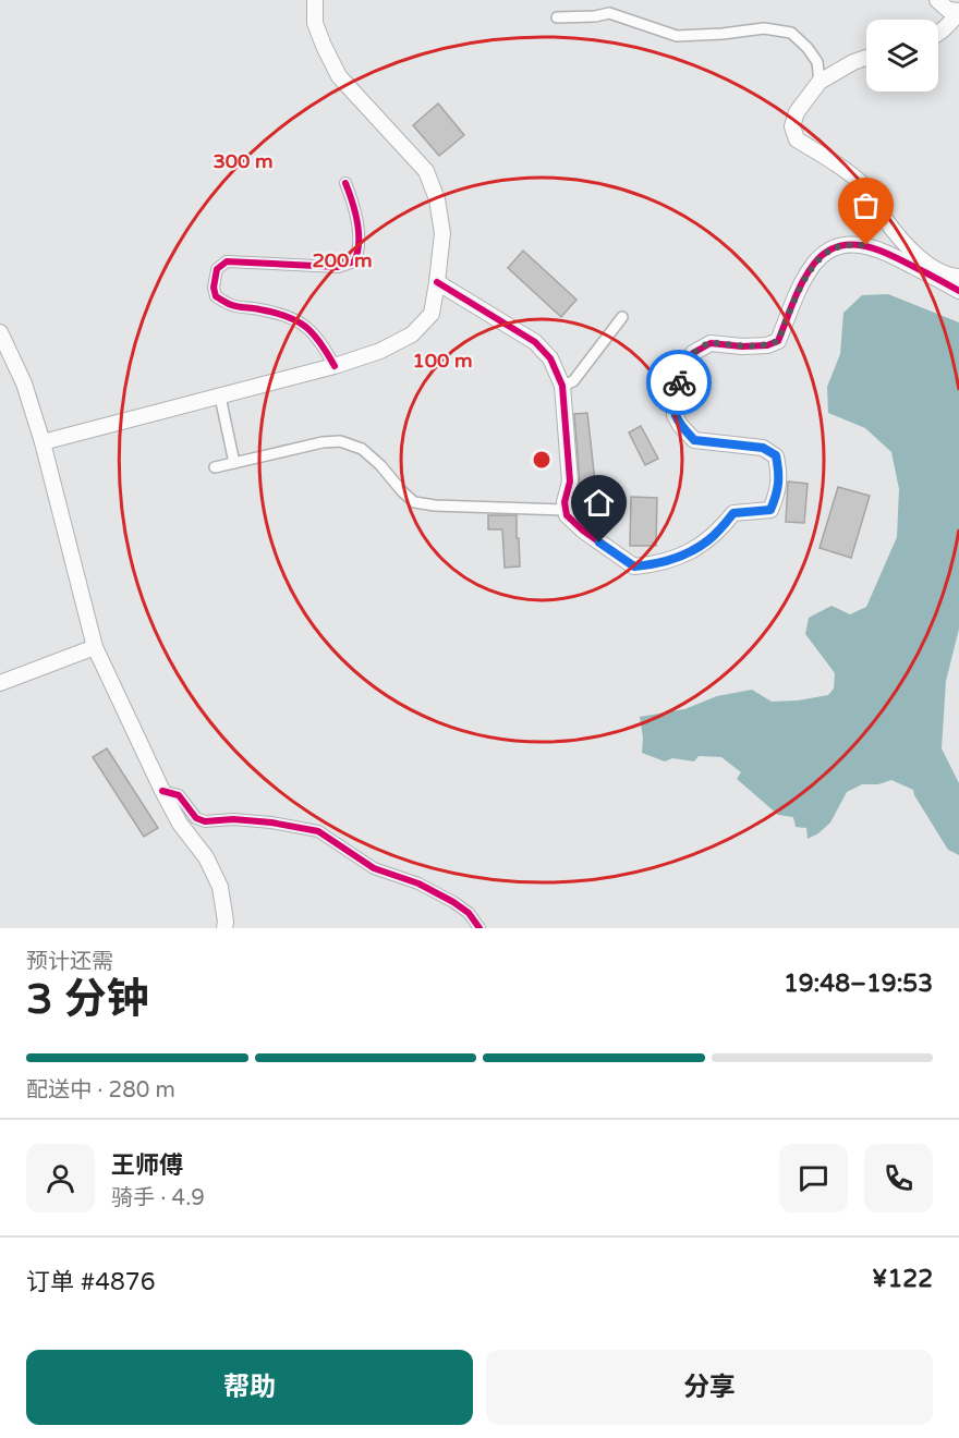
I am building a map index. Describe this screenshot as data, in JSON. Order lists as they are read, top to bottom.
{
  "page": {
    "heading": ["3 分钟", "预计还需", "19:48–19:53"],
    "panel": [
      "王师傅",
      "骑手 · 4.9",
      "订单 #4876",
      "¥122"
    ],
    "bar": "配送中 · 280 m",
    "buttons": ["帮助", "分享"]
  },
  "rings": ["300 m", "200 m", "100 m"]
}
